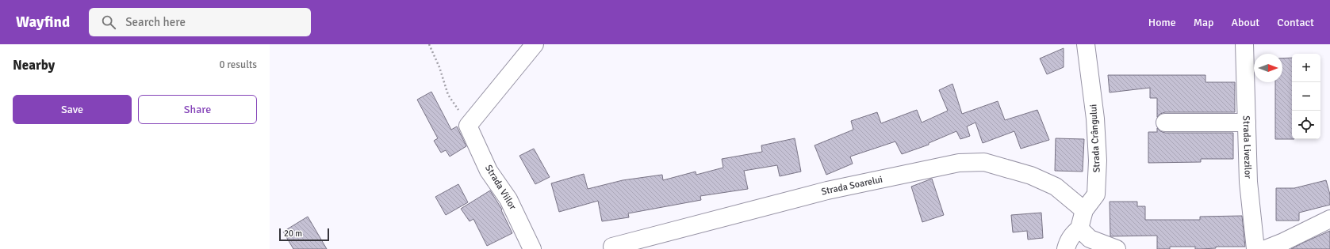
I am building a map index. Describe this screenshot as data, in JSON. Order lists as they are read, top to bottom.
{
  "streets": {
    "street": [
      "Strada Crângului",
      "Strada Livezilor",
      "Strada Soarelui",
      "Strada Viilor"
    ]
  },
  "crossings": [
    ["Strada Crângului", "Strada Soarelui"]
  ],
  "scale_bar": "20 m",
  "north": "right",
  "page": {
    "header": "Wayfind",
    "search": "Search here",
    "nav": [
      "Home",
      "Map",
      "About",
      "Contact"
    ],
    "heading": ["Nearby", "0 results"],
    "map_buttons": ["+", "−"],
    "buttons": ["Save", "Share"],
    "scale": "20 m"
  }
}
